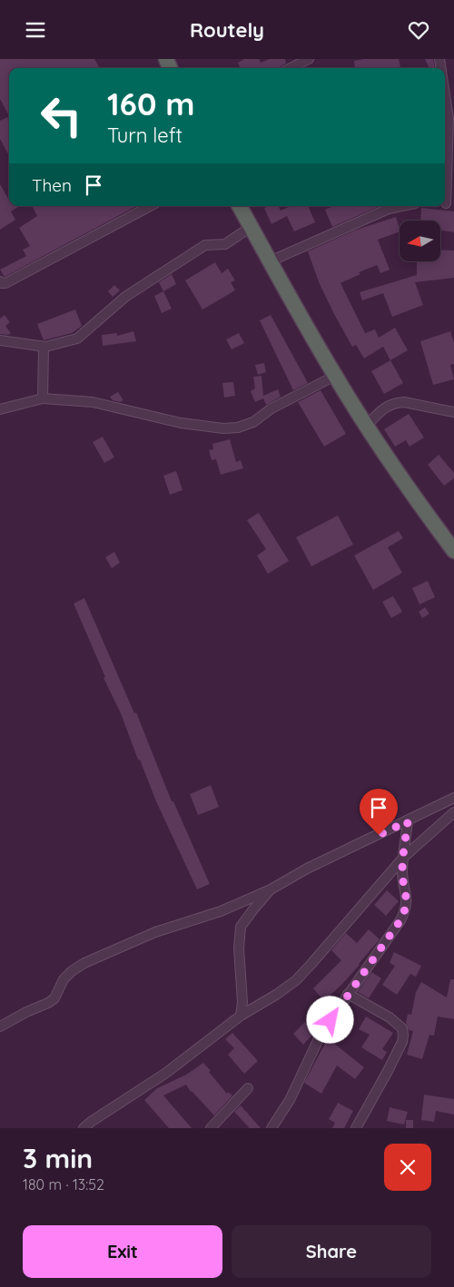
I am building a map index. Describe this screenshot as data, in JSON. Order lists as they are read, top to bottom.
{
  "north": "left",
  "page": {
    "header": "Routely",
    "turn": ["160 m", "Turn left"],
    "then": "Then",
    "heading": ["3 min", "180 m · 13:52"],
    "buttons": ["Exit", "Share"]
  }
}
